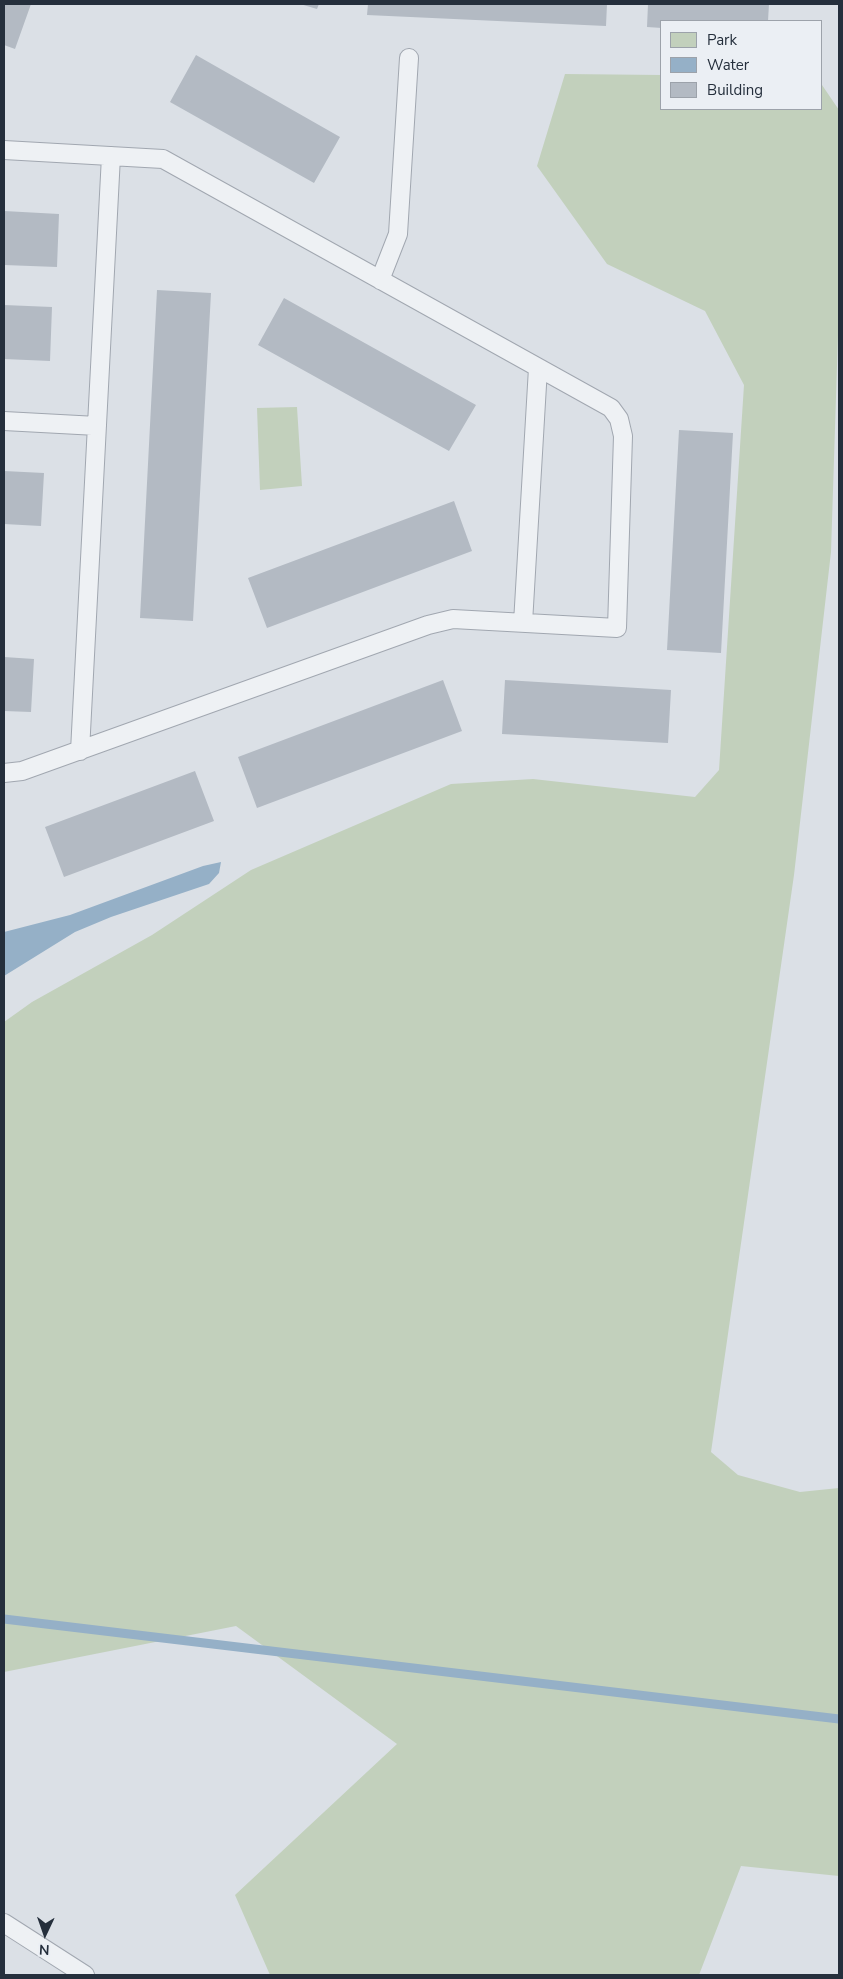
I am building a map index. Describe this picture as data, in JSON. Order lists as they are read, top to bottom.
{
  "legend": ["Park", "Water", "Building"],
  "north": "bottom"
}
